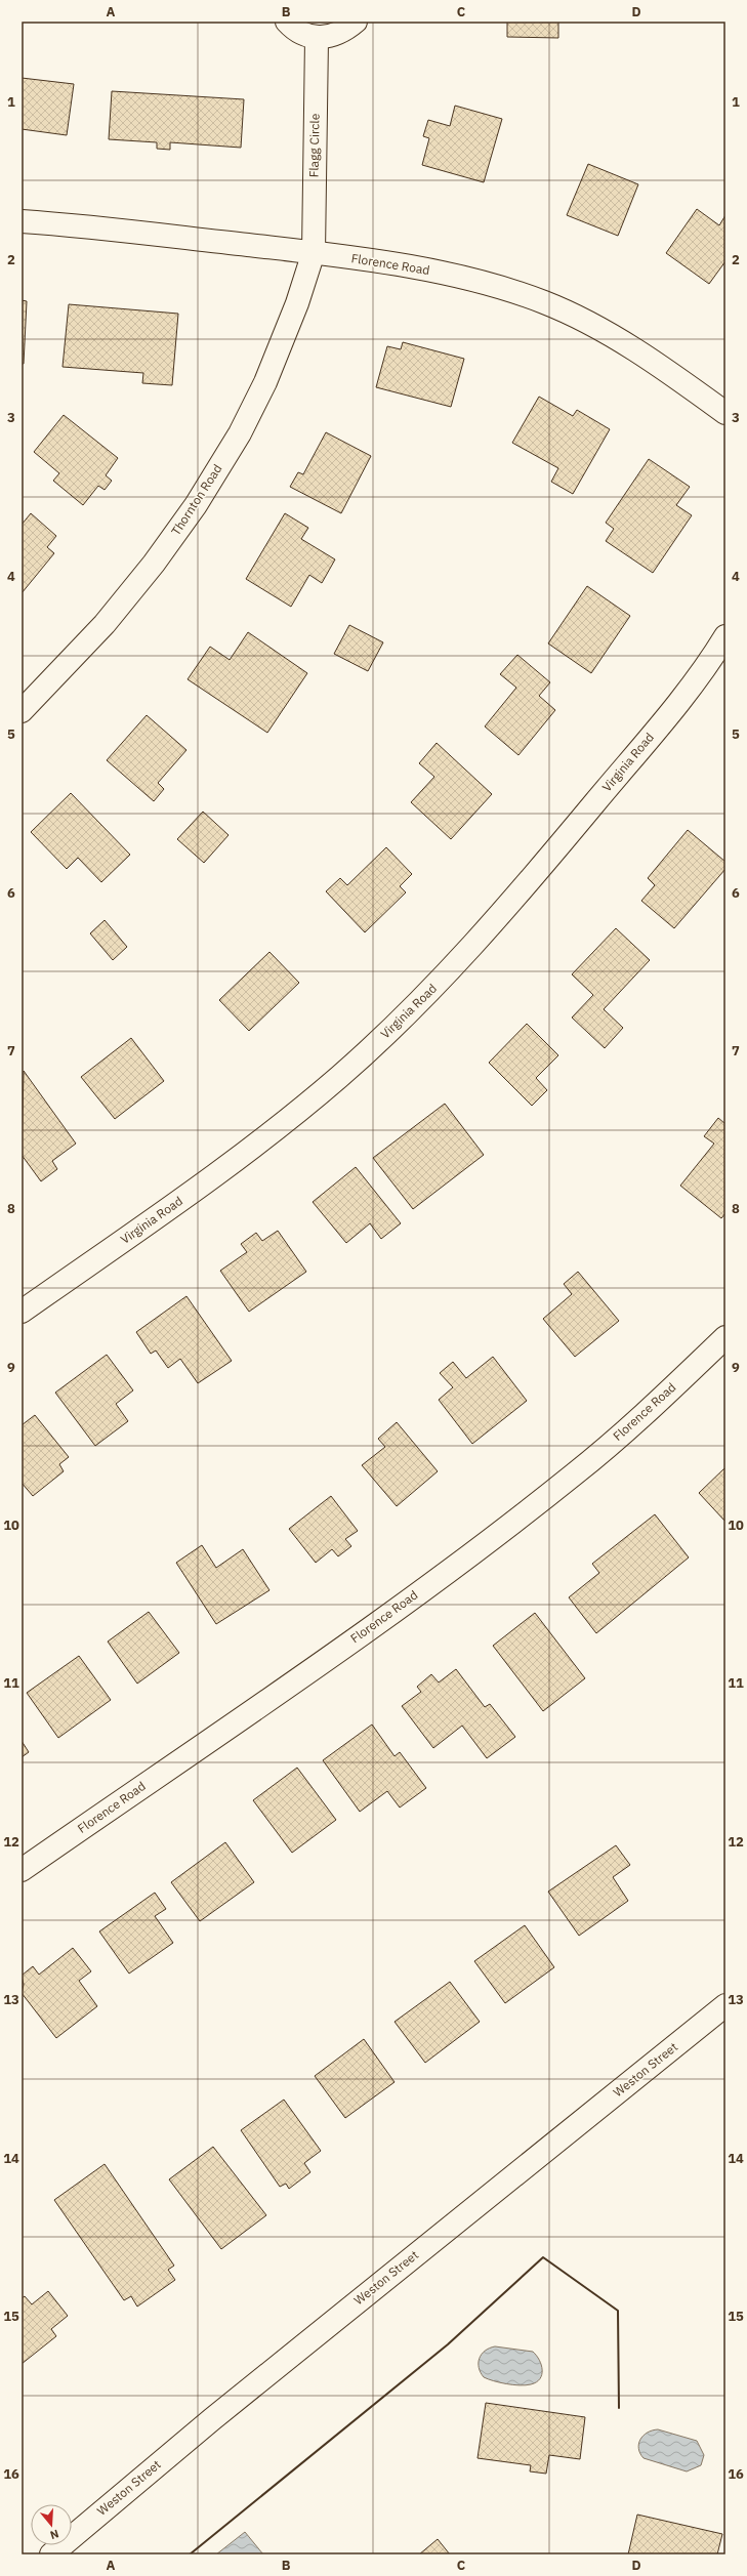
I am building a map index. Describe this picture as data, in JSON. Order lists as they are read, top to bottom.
{
  "streets": {
    "street": [
      "Flagg Circle",
      "Florence Road",
      "Thornton Road",
      "Virginia Road",
      "Weston Street"
    ]
  },
  "crossings": [
    ["Flagg Circle", "Florence Road"],
    ["Flagg Circle", "Thornton Road"],
    ["Florence Road", "Thornton Road"]
  ],
  "north": "bottom",
  "grid": {
    "columns": [
      "A",
      "B",
      "C",
      "D"
    ],
    "rows": [
      "1",
      "2",
      "3",
      "4",
      "5",
      "6",
      "7",
      "8",
      "9",
      "10",
      "11",
      "12",
      "13",
      "14",
      "15",
      "16"
    ]
  }
}
